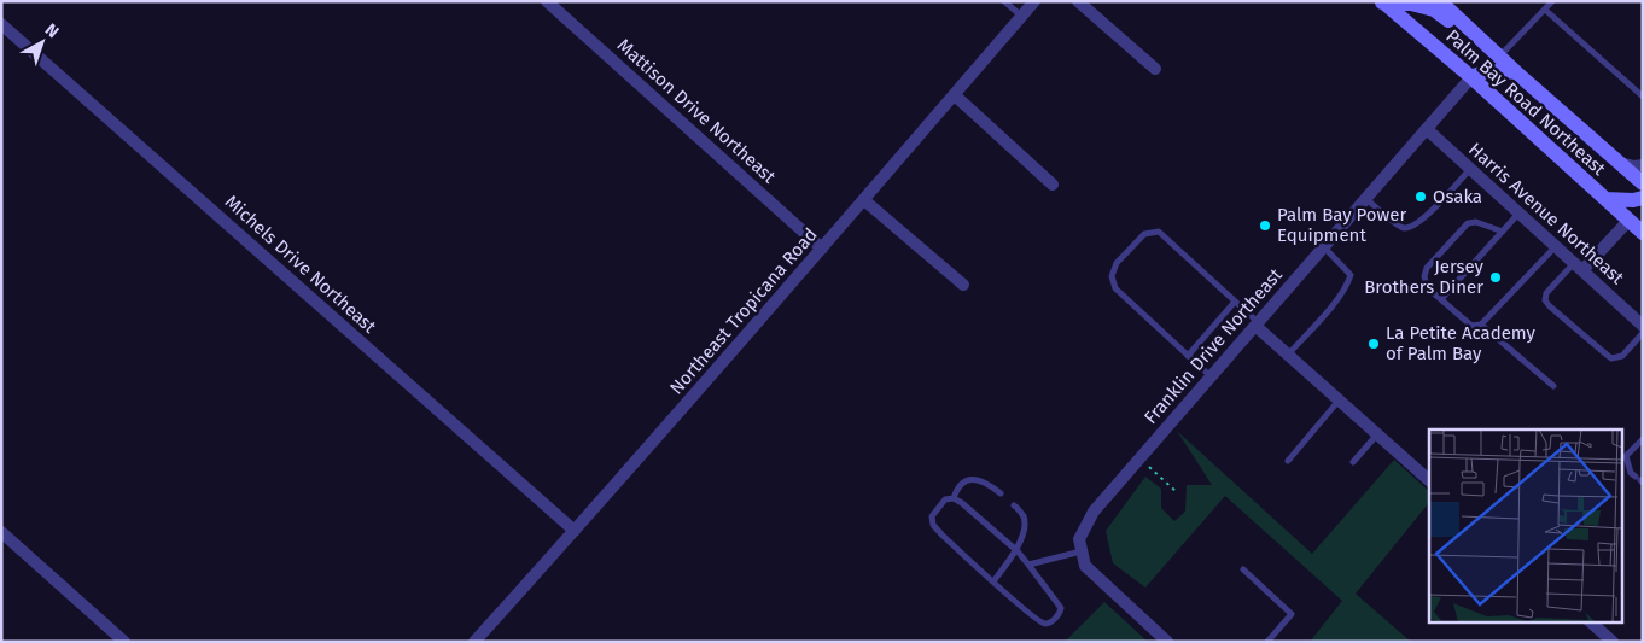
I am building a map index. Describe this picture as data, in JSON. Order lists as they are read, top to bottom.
{
  "streets": {
    "main road": ["Palm Bay Road Northeast"],
    "street": [
      "Mattison Drive Northeast",
      "Harris Avenue Northeast",
      "Michels Drive Northeast",
      "Northeast Tropicana Road",
      "Franklin Drive Northeast"
    ]
  },
  "crossings": [
    ["Palm Bay Road Northeast", "Franklin Drive Northeast"],
    ["Mattison Drive Northeast", "Northeast Tropicana Road"],
    ["Harris Avenue Northeast", "Franklin Drive Northeast"],
    ["Michels Drive Northeast", "Northeast Tropicana Road"]
  ],
  "places": [
    "Osaka",
    "Palm Bay Power Equipment",
    "Jersey Brothers Diner",
    "La Petite Academy of Palm Bay"
  ],
  "north": "top right"
}
